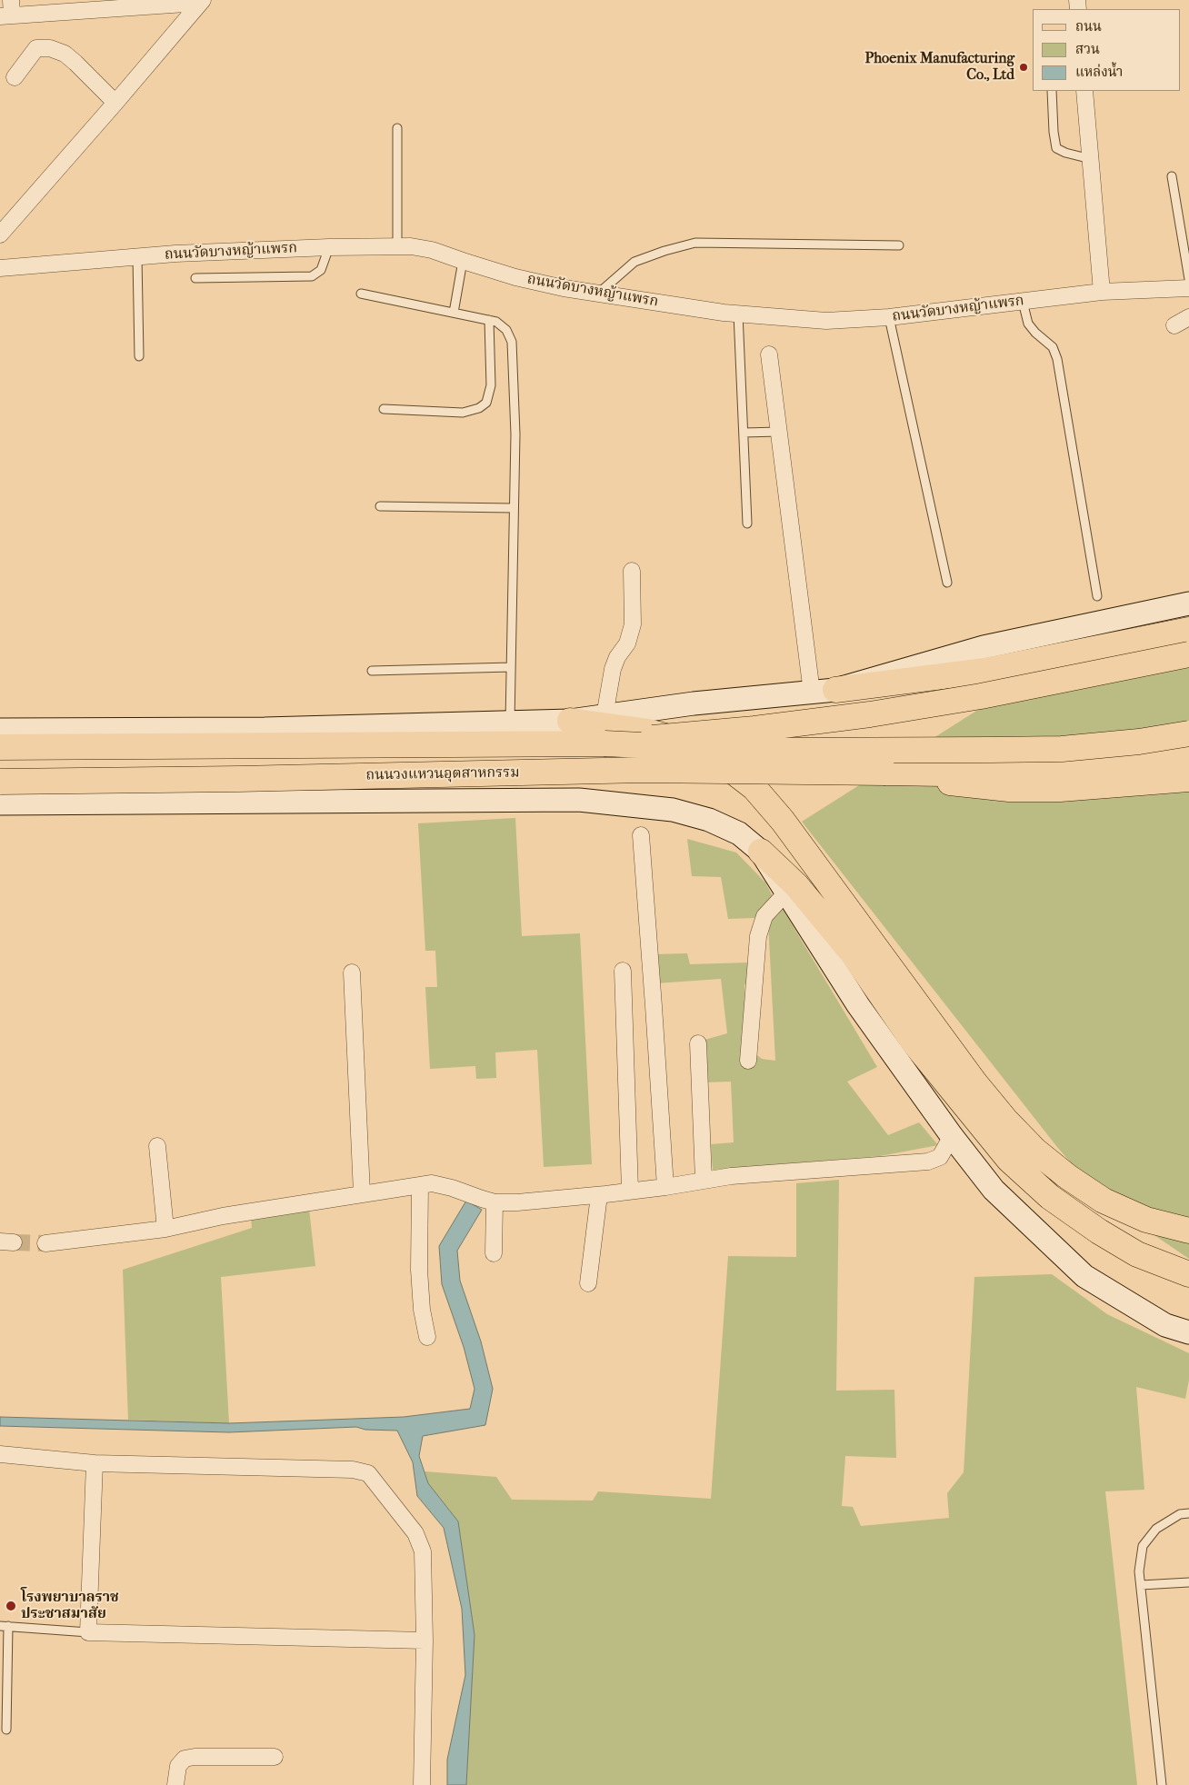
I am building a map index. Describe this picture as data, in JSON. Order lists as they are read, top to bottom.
{
  "streets": {
    "main road": ["ถนนวงแหวนอุตสาหกรรม"],
    "street": ["ถนนวัดบางหญ้าแพรก"]
  },
  "places": ["Phoenix Manufacturing Co., Ltd", "โรงพยาบาลราช ประชาสมาสัย"],
  "legend": ["ถนน", "สวน", "แหล่งน้ำ"]
}
